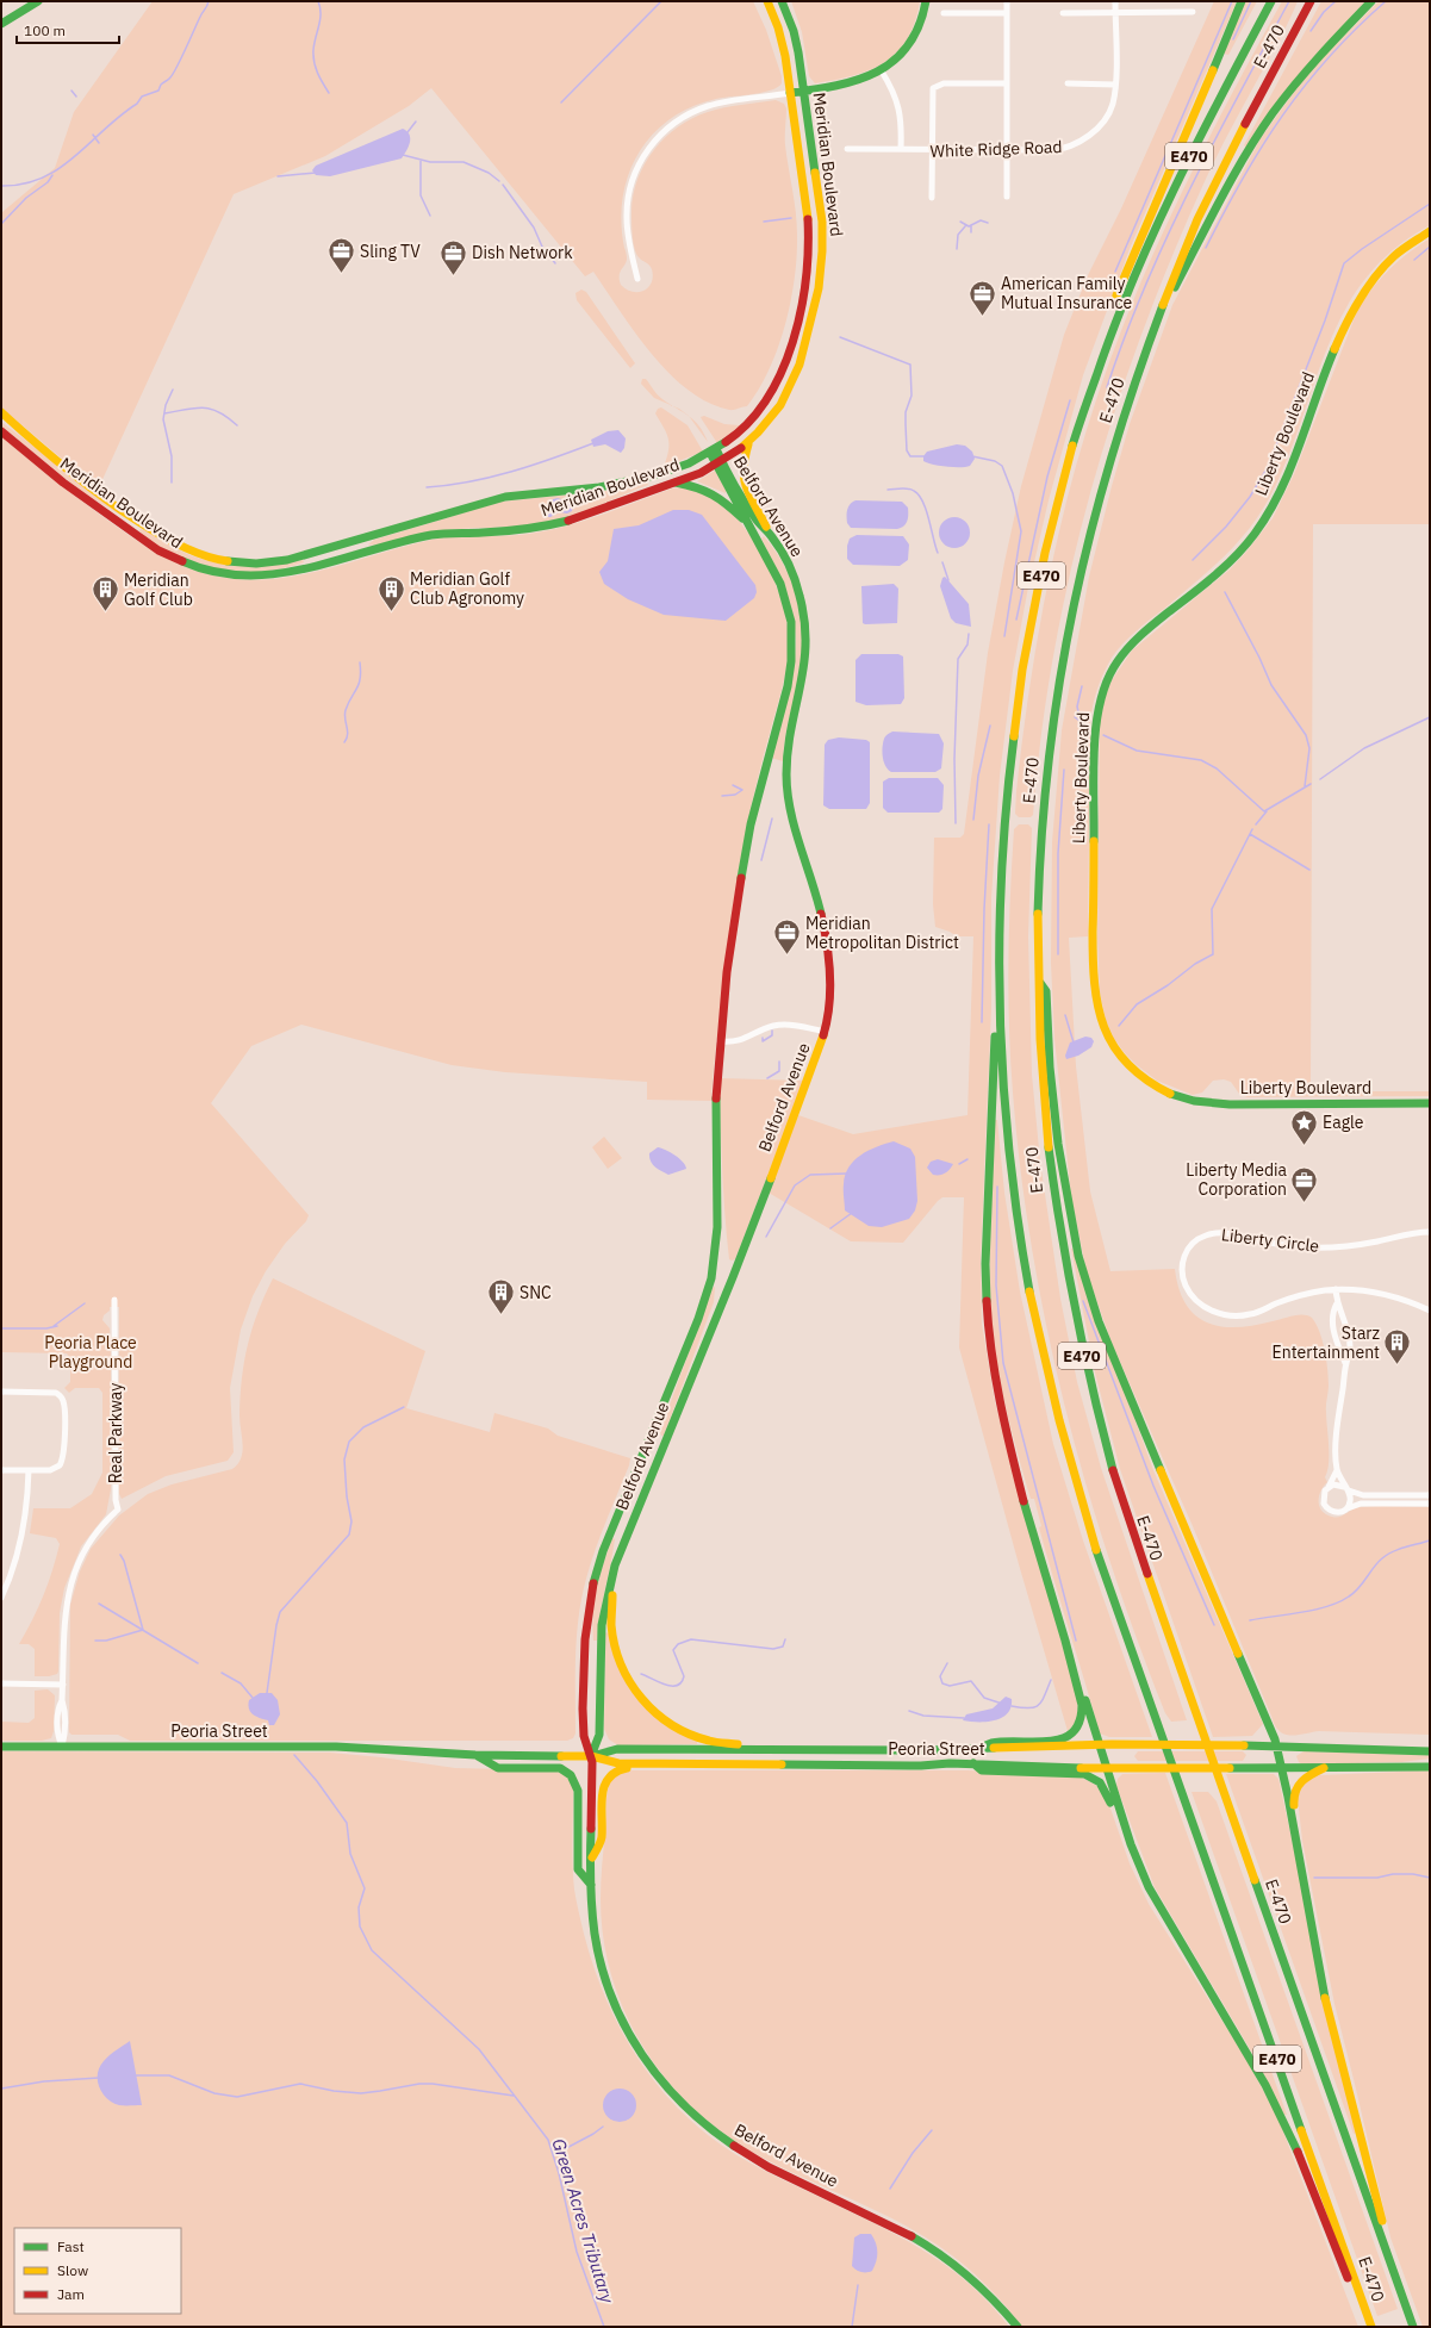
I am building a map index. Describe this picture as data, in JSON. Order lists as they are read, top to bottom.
{
  "streets": {
    "main road": [
      "E-470",
      "E470",
      "Meridian Boulevard",
      "Liberty Boulevard",
      "Belford Avenue",
      "Peoria Street"
    ],
    "street": ["White Ridge Road", "Liberty Circle", "Real Parkway"]
  },
  "crossings": [
    ["Meridian Boulevard", "Belford Avenue"],
    ["Belford Avenue", "Peoria Street"]
  ],
  "water": ["Green Acres Tributary"],
  "parks": ["Peoria Place Playground"],
  "places": {
    "office": [
      "Sling TV",
      "Dish Network",
      "American Family Mutual Insurance",
      "Meridian Metropolitan District",
      "Liberty Media Corporation"
    ],
    "building": [
      "Meridian Golf Club Agronomy",
      "Meridian Golf Club",
      "SNC",
      "Starz Entertainment"
    ],
    "place": ["Eagle"]
  },
  "legend": ["Fast", "Slow", "Jam"],
  "scale_bar": "100 m"
}
